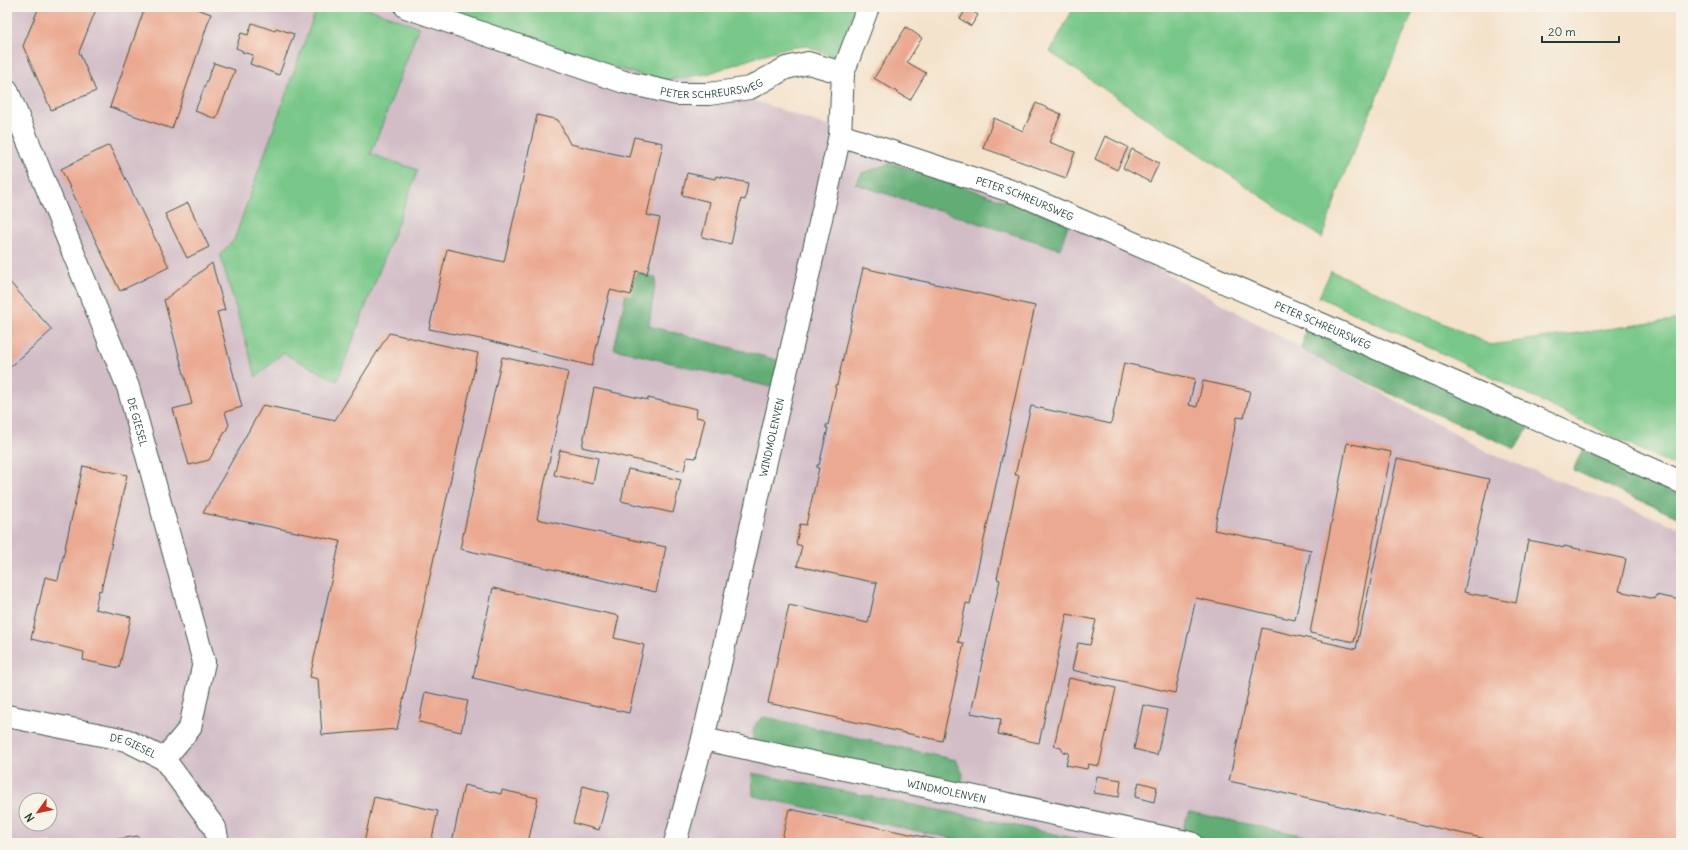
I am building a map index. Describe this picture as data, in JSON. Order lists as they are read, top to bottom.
{
  "streets": {
    "street": ["PETER SCHREURSWEG", "DE GIESEL", "WINDMOLENVEN"]
  },
  "crossings": [
    ["PETER SCHREURSWEG", "WINDMOLENVEN"]
  ],
  "scale_bar": "20 m",
  "north": "bottom left"
}
